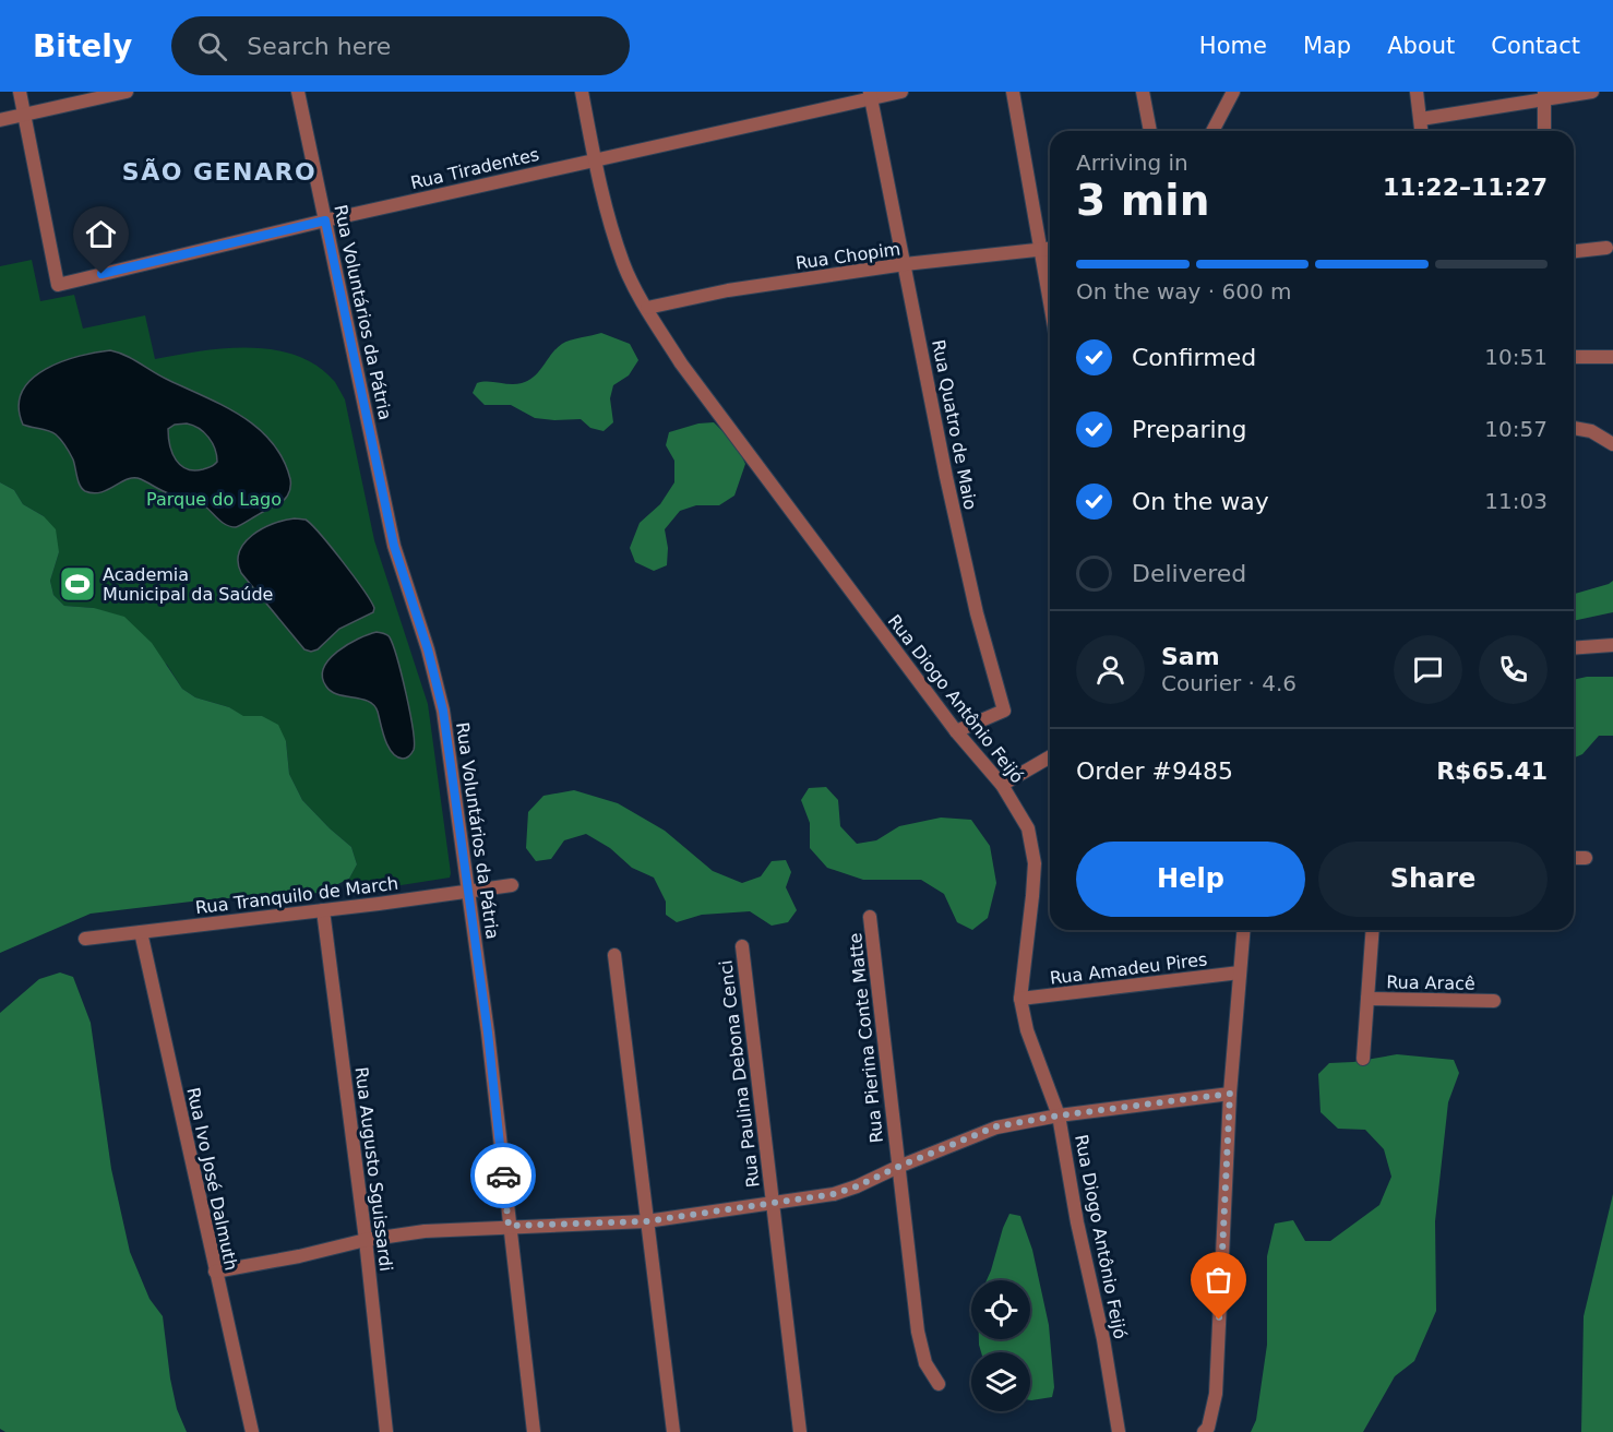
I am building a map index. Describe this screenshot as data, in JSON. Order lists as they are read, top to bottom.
{
  "streets": {
    "street": [
      "Rua Tiradentes",
      "Rua Chopim",
      "Rua Voluntários da Pátria",
      "Rua Quatro de Maio",
      "Rua Diogo Antônio Feijó",
      "Rua Tranquilo de March",
      "Rua Amadeu Pires",
      "Rua Aracê",
      "Rua Pierina Conte Matte",
      "Rua Paulina Debona Cenci",
      "Rua Augusto Sguissardi",
      "Rua Ivo José Dalmuth"
    ]
  },
  "crossings": [
    ["Rua Tiradentes", "Rua Voluntários da Pátria"],
    ["Rua Tiradentes", "Rua Quatro de Maio"],
    ["Rua Tiradentes", "Rua Diogo Antônio Feijó"],
    ["Rua Chopim", "Rua Quatro de Maio"],
    ["Rua Chopim", "Rua Diogo Antônio Feijó"],
    ["Rua Voluntários da Pátria", "Rua Tranquilo de March"],
    ["Rua Quatro de Maio", "Rua Diogo Antônio Feijó"],
    ["Rua Diogo Antônio Feijó", "Rua Amadeu Pires"],
    ["Rua Tranquilo de March", "Rua Augusto Sguissardi"],
    ["Rua Tranquilo de March", "Rua Ivo José Dalmuth"]
  ],
  "districts": ["SÃO GENARO"],
  "parks": ["Parque do Lago"],
  "places": {
    "sports": ["Academia Municipal da Saúde"]
  },
  "page": {
    "header": "Bitely",
    "search": "Search here",
    "nav": [
      "Home",
      "Map",
      "About",
      "Contact"
    ],
    "heading": ["3 min", "Arriving in", "11:22–11:27"],
    "panel": [
      "Sam",
      "Courier · 4.6",
      "Order #9485",
      "R$65.41"
    ],
    "bar": "On the way · 600 m",
    "list": [
      ["Confirmed", "10:51"],
      ["Preparing", "10:57"],
      ["On the way", "11:03"],
      "Delivered"
    ],
    "buttons": ["Help", "Share"]
  }
}
